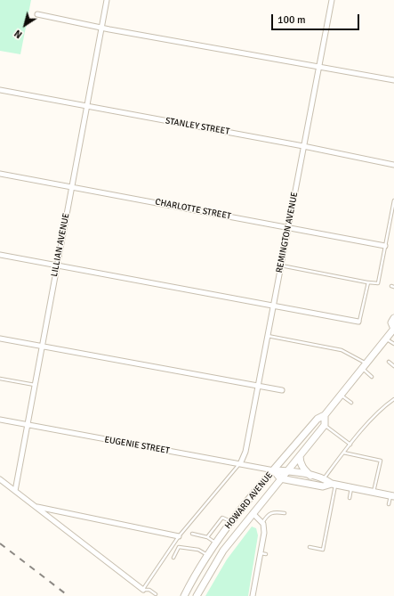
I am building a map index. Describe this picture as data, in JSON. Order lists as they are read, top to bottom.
{
  "streets": {
    "main road": ["EUGENIE STREET", "HOWARD AVENUE"],
    "street": [
      "STANLEY STREET",
      "CHARLOTTE STREET",
      "REMINGTON AVENUE",
      "LILLIAN AVENUE"
    ]
  },
  "crossings": [
    ["STANLEY STREET", "REMINGTON AVENUE"],
    ["STANLEY STREET", "LILLIAN AVENUE"],
    ["CHARLOTTE STREET", "REMINGTON AVENUE"],
    ["CHARLOTTE STREET", "LILLIAN AVENUE"],
    ["REMINGTON AVENUE", "EUGENIE STREET"],
    ["LILLIAN AVENUE", "EUGENIE STREET"],
    ["EUGENIE STREET", "HOWARD AVENUE"]
  ],
  "scale_bar": "100 m",
  "north": "bottom left"
}
